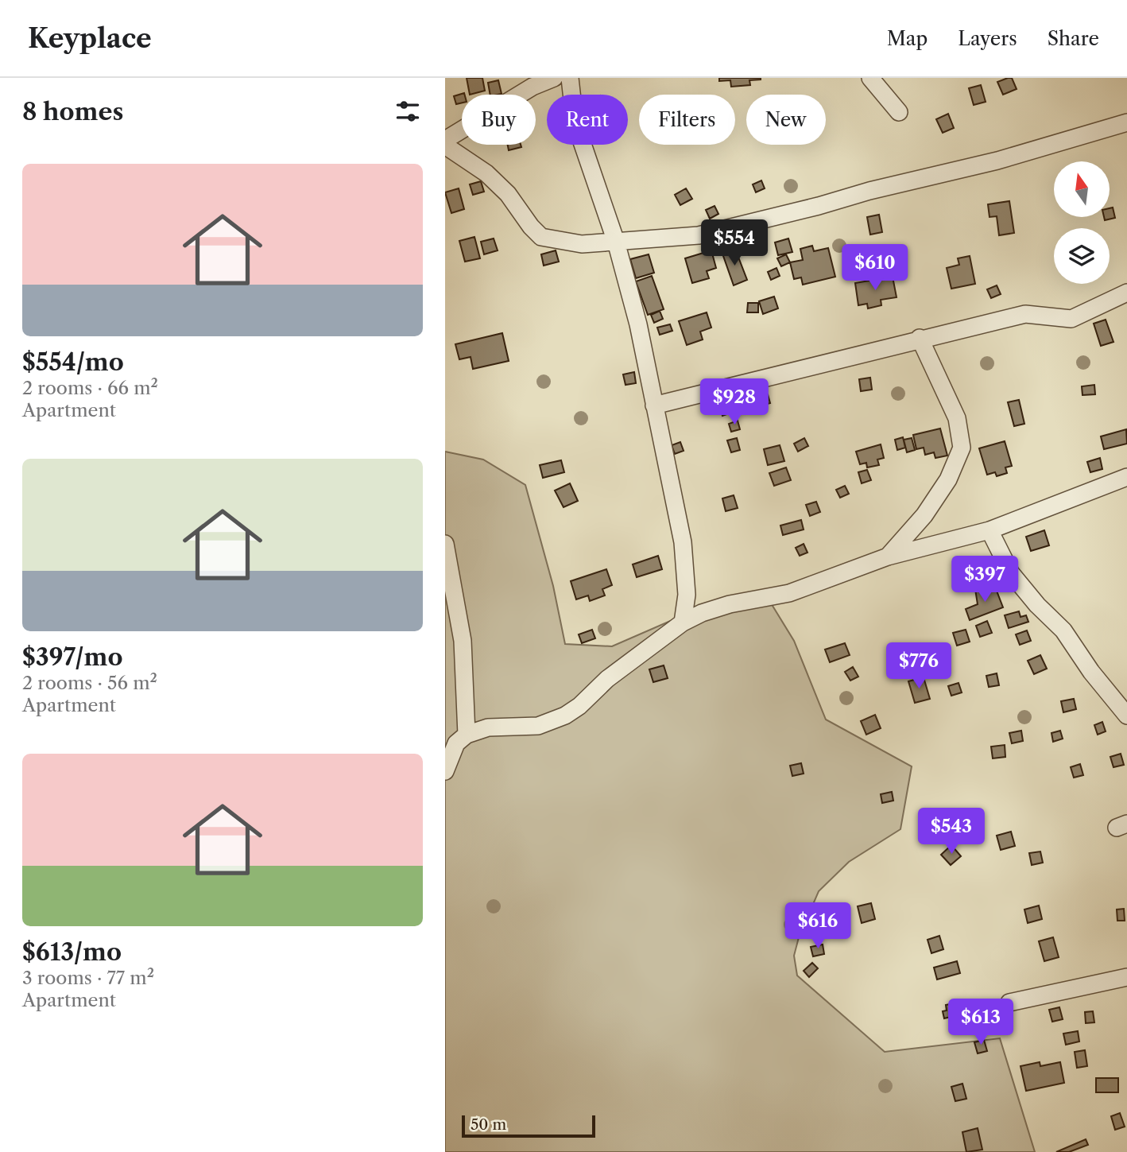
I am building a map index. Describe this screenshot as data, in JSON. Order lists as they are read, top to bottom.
{
  "scale_bar": "50 m",
  "north": "top",
  "page": {
    "header": "Keyplace",
    "nav": ["Map", "Layers", "Share"],
    "heading": "8 homes",
    "chip": [
      "Buy",
      "Rent",
      "Filters",
      "New"
    ],
    "list": [
      {
        "name": "$554/mo",
        "note": "2 rooms · 66 m² · Apartment"
      },
      {
        "name": "$397/mo",
        "note": "2 rooms · 56 m² · Apartment"
      },
      {
        "name": "$613/mo",
        "note": "3 rooms · 77 m² · Apartment"
      }
    ],
    "price": [
      "$554",
      "$610",
      "$928",
      "$397",
      "$776",
      "$543",
      "$616",
      "$613"
    ],
    "scale": "50 m"
  }
}
